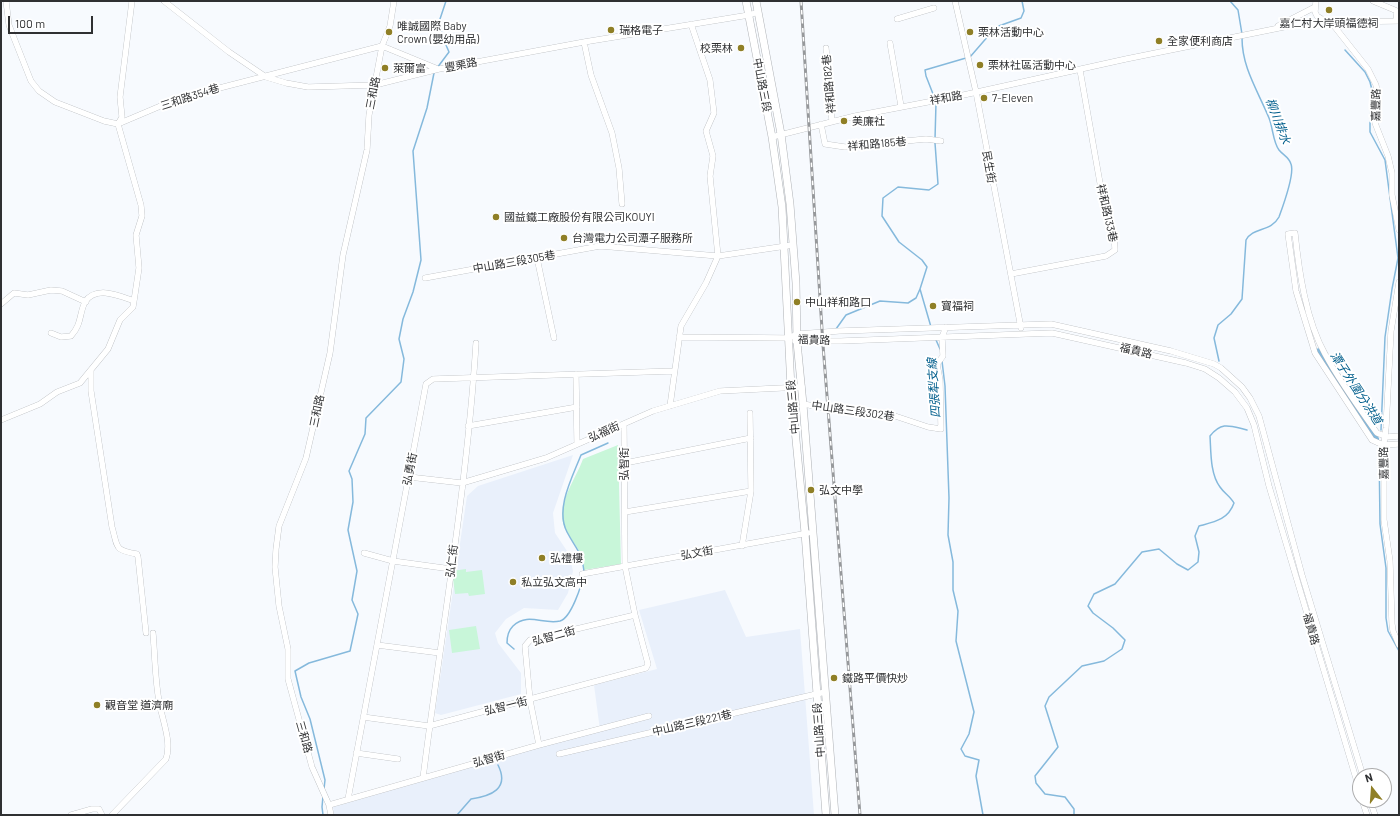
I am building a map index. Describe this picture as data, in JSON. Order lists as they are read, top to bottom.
{
  "streets": {
    "main road": ["中山路三段"],
    "street": [
      "豐栗路",
      "祥和路182巷",
      "三和路",
      "三和路354巷",
      "祥和路",
      "嘉豐路",
      "祥和路185巷",
      "民生街",
      "祥和路133巷",
      "中山路三段305巷",
      "福貴路",
      "中山路三段302巷",
      "弘福街",
      "弘智街",
      "弘勇街",
      "弘文街",
      "弘仁街",
      "弘智二街",
      "弘智一街",
      "中山路三段221巷"
    ]
  },
  "crossings": [
    ["豐栗路", "中山路三段"],
    ["豐栗路", "三和路"],
    ["豐栗路", "三和路354巷"],
    ["祥和路182巷", "祥和路"],
    ["中山路三段", "祥和路"],
    ["中山路三段", "中山路三段305巷"],
    ["中山路三段", "福貴路"],
    ["中山路三段", "中山路三段302巷"],
    ["中山路三段", "弘福街"],
    ["中山路三段", "弘文街"],
    ["中山路三段", "中山路三段221巷"],
    ["三和路", "三和路354巷"],
    ["三和路", "弘智街"],
    ["祥和路", "祥和路185巷"],
    ["祥和路", "民生街"],
    ["祥和路", "祥和路133巷"],
    ["民生街", "祥和路133巷"],
    ["民生街", "福貴路"],
    ["福貴路", "中山路三段302巷"],
    ["弘福街", "弘智街"],
    ["弘福街", "弘勇街"],
    ["弘福街", "弘仁街"],
    ["弘智街", "弘勇街"],
    ["弘智街", "弘文街"],
    ["弘智街", "弘仁街"],
    ["弘智街", "弘智二街"],
    ["弘智街", "弘智一街"],
    ["弘勇街", "弘仁街"],
    ["弘勇街", "弘智一街"],
    ["弘仁街", "弘智一街"],
    ["弘智二街", "弘智一街"]
  ],
  "water": ["柳川排水", "四張犁支線", "潭子外圍分洪道"],
  "places": [
    "嘉仁村大岸頭福德祠",
    "瑞格電子",
    "唯誠國際 Baby Crown (嬰幼用品)",
    "栗林活動中心",
    "全家便利商店",
    "校栗林",
    "栗林社區活動中心",
    "萊爾富",
    "7-Eleven",
    "美廉社",
    "國益鐵工廠股份有限公司KOUYI",
    "台灣電力公司潭子服務所",
    "中山祥和路口",
    "寶福祠",
    "弘文中學",
    "弘禮樓",
    "私立弘文高中",
    "鐵路平價快炒",
    "觀音堂 道濟廟"
  ],
  "scale_bar": "100 m",
  "north": "top"
}
